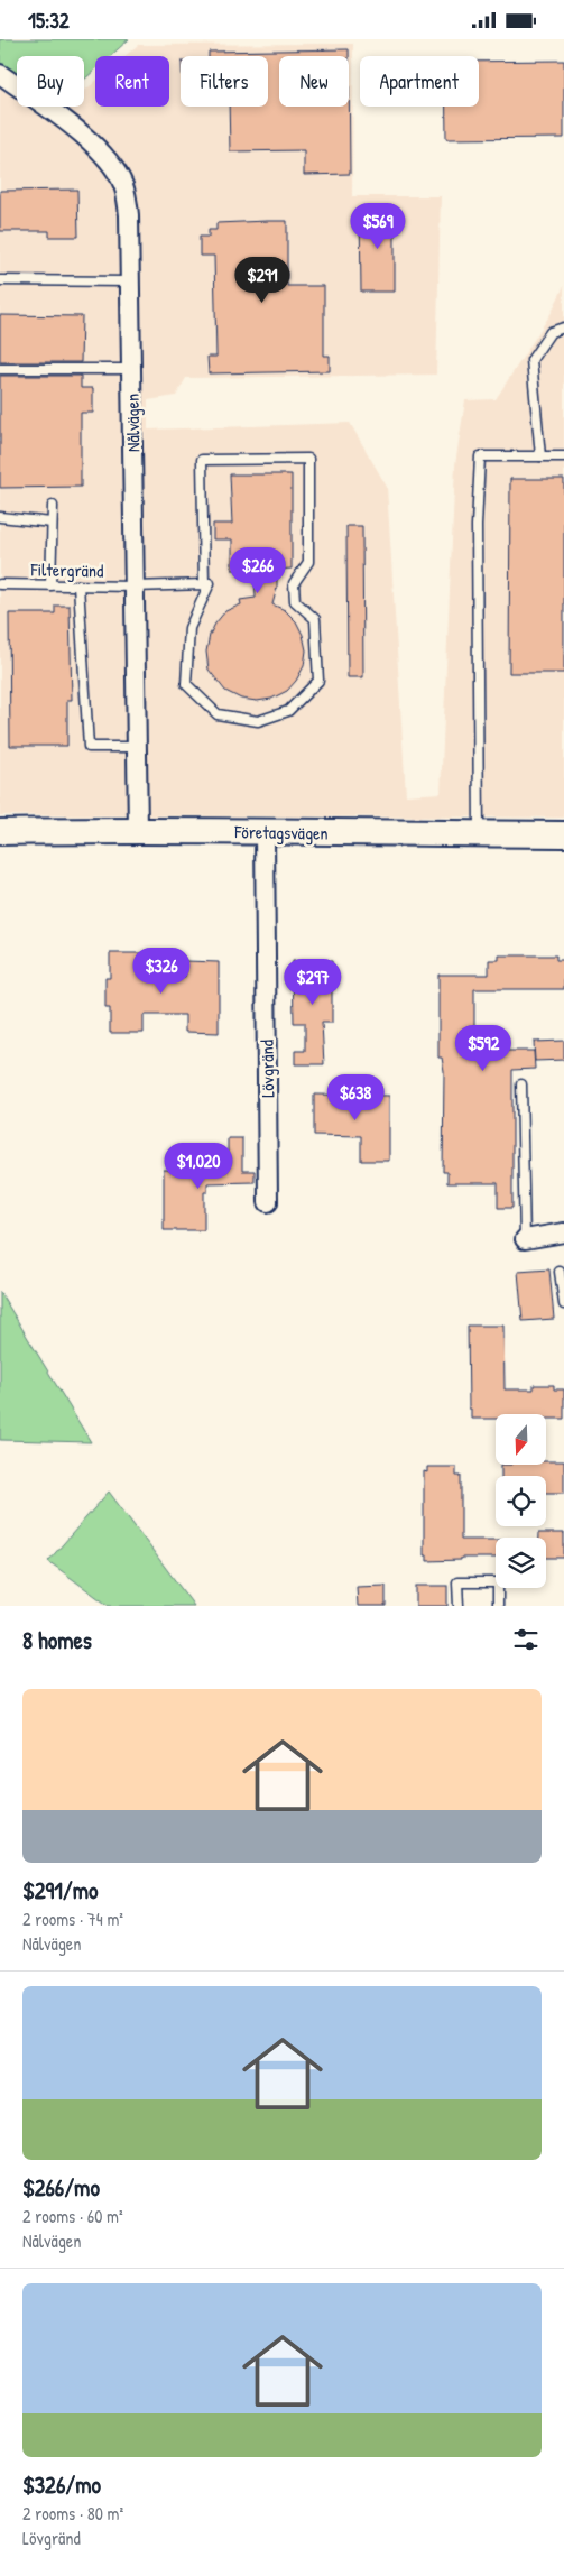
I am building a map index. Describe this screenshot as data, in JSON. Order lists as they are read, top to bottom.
{
  "streets": {
    "street": ["Nålvägen", "Företagsvägen", "Lövgränd"],
    "lane": ["Filtergränd"]
  },
  "crossings": [
    ["Nålvägen", "Filtergränd"],
    ["Nålvägen", "Företagsvägen"],
    ["Företagsvägen", "Lövgränd"]
  ],
  "north": "bottom",
  "page": {
    "status": "15:32",
    "chip": [
      "Buy",
      "Rent",
      "Filters",
      "New",
      "Apartment"
    ],
    "price": [
      "$569",
      "$291",
      "$266",
      "$326",
      "$297",
      "$592",
      "$638",
      "$1,020"
    ],
    "heading": "8 homes",
    "list": [
      {
        "name": "$291/mo",
        "note": "2 rooms · 74 m² · Nålvägen"
      },
      {
        "name": "$266/mo",
        "note": "2 rooms · 60 m² · Nålvägen"
      },
      {
        "name": "$326/mo",
        "note": "2 rooms · 80 m² · Lövgränd"
      }
    ]
  }
}
